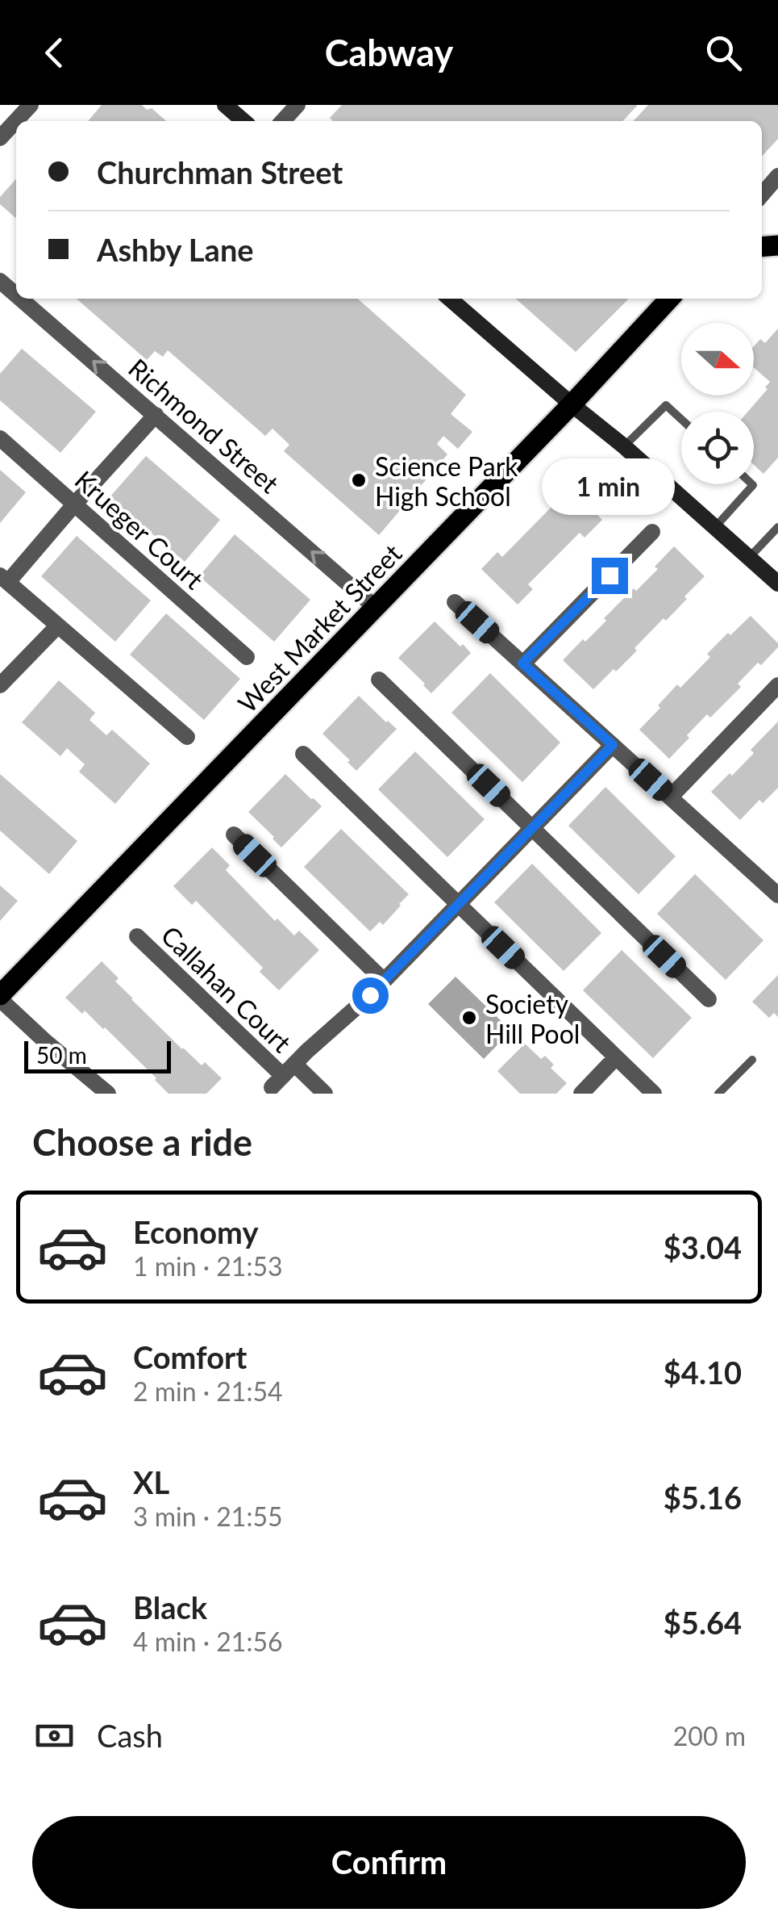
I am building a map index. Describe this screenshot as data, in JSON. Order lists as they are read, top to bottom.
{
  "streets": {
    "main road": ["West Market Street"],
    "street": ["Richmond Street", "Krueger Court", "Callahan Court"]
  },
  "crossings": [
    ["Richmond Street", "West Market Street"]
  ],
  "one_way": ["Richmond Street"],
  "places": ["Science Park High School", "Society Hill Pool"],
  "scale_bar": "50 m",
  "north": "right",
  "page": {
    "header": "Cabway",
    "banner": ["Churchman Street", "Ashby Lane"],
    "bubble": "1 min",
    "scale": "50 m",
    "heading": "Choose a ride",
    "list": [
      {
        "name": "Economy",
        "note": "1 min · 21:53",
        "value": "$3.04"
      },
      {
        "name": "Comfort",
        "note": "2 min · 21:54",
        "value": "$4.10"
      },
      {
        "name": "XL",
        "note": "3 min · 21:55",
        "value": "$5.16"
      },
      {
        "name": "Black",
        "note": "4 min · 21:56",
        "value": "$5.64"
      }
    ],
    "pay": ["Cash", "200 m"],
    "buttons": "Confirm"
  }
}
